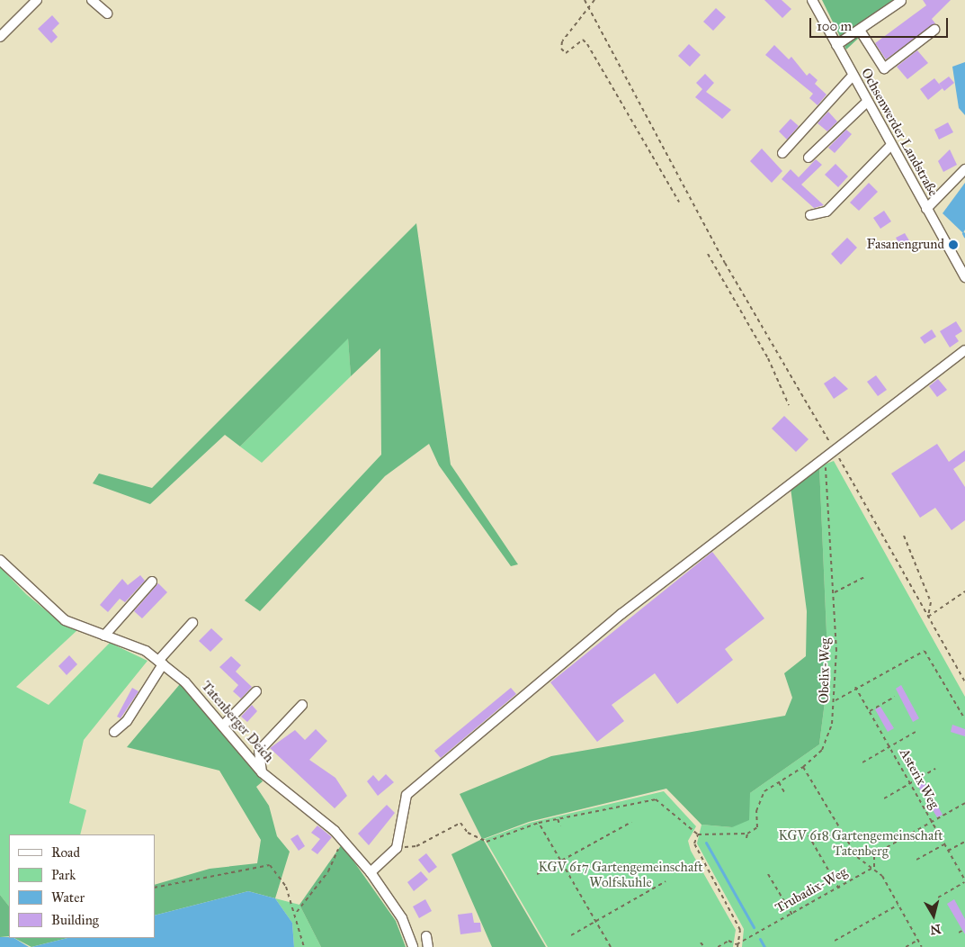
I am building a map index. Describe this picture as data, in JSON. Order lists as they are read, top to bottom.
{
  "streets": {
    "street": ["Ochsenwerder Landstraße", "Tatenberger Deich"],
    "path": ["Obelix-Weg", "Asterix Weg", "Trubadix-Weg"]
  },
  "parks": ["KGV 618 Gartengemeinschaft Tatenberg", "KGV 617 Gartengemeinschaft Wolfskuhle"],
  "places": ["Fasanengrund"],
  "legend": [
    "Road",
    "Park",
    "Water",
    "Building"
  ],
  "scale_bar": "100 m",
  "north": "bottom"
}
